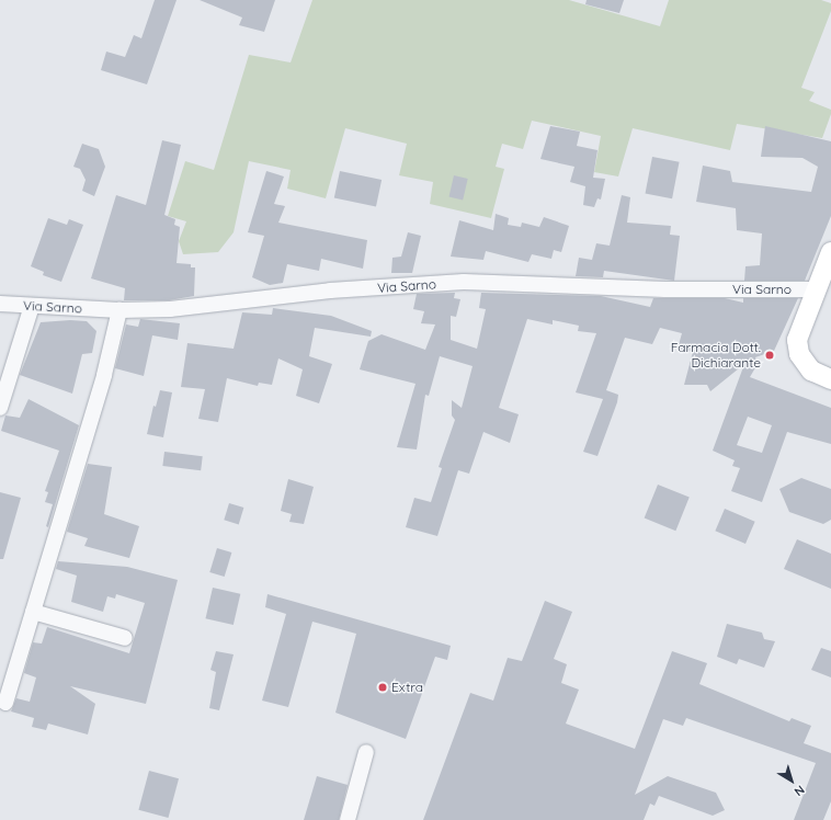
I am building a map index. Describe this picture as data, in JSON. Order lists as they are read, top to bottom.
{
  "streets": {
    "street": ["Via Sarno"]
  },
  "places": ["Farmacia Dott. Dichiarante", "Extra"],
  "north": "bottom right"
}
